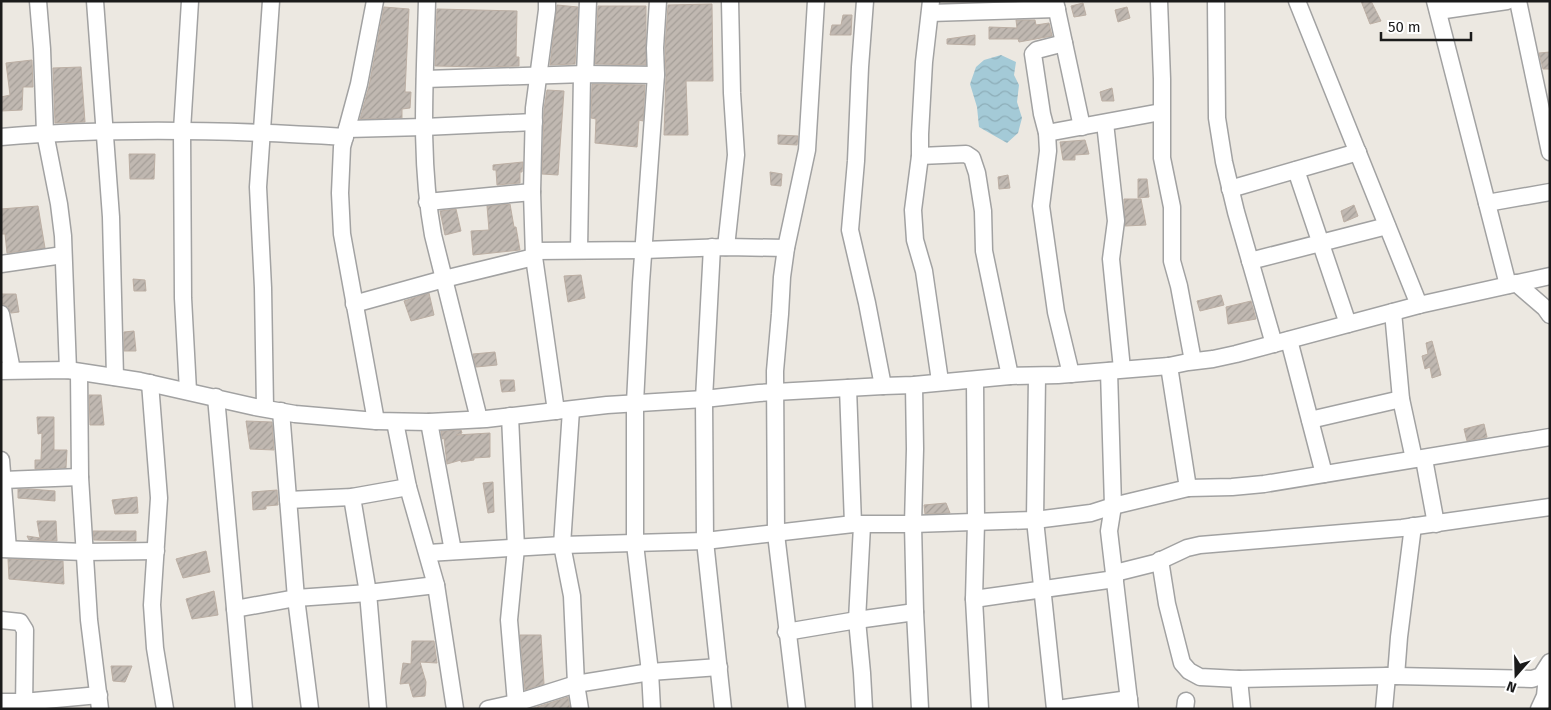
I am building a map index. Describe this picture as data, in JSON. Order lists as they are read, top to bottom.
{
  "scale_bar": "50 m",
  "north": "bottom"
}
